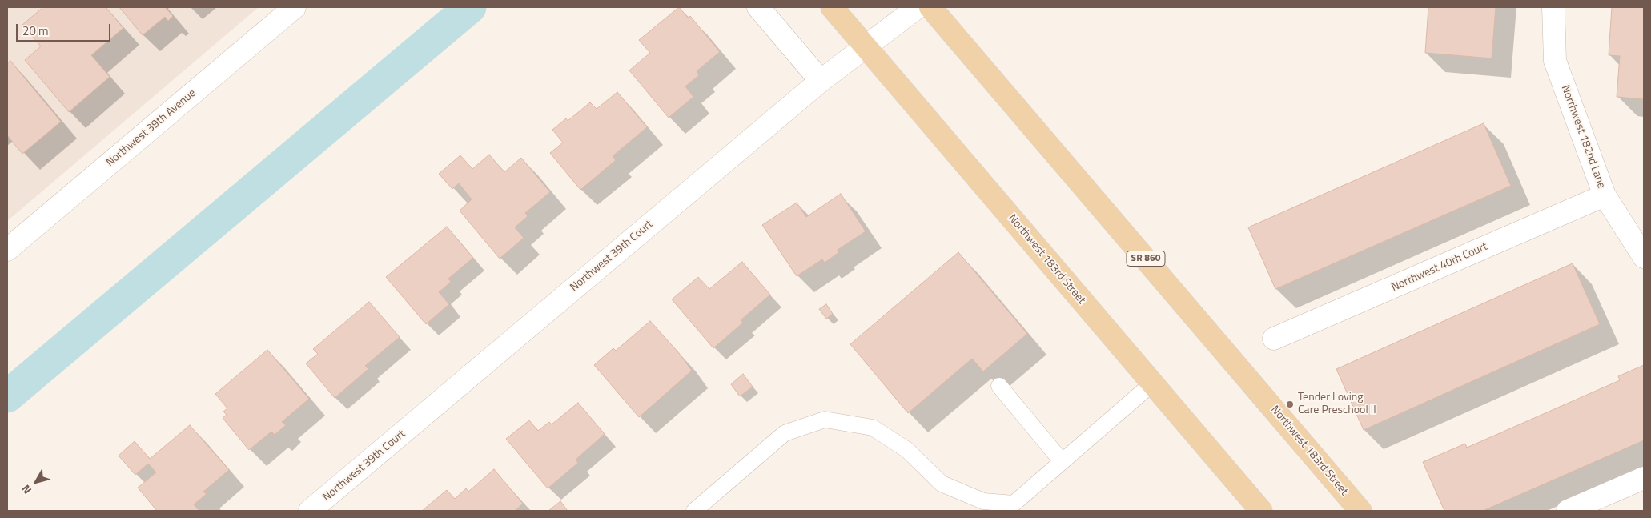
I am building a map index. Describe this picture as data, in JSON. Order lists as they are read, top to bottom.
{
  "streets": {
    "main road": ["SR 860", "Northwest 183rd Street"],
    "street": [
      "Northwest 39th Avenue",
      "Northwest 182nd Lane",
      "Northwest 39th Court",
      "Northwest 40th Court"
    ]
  },
  "crossings": [
    ["Northwest 182nd Lane", "Northwest 40th Court"],
    ["Northwest 39th Court", "Northwest 183rd Street"]
  ],
  "places": ["Tender Loving Care Preschool II"],
  "scale_bar": "20 m",
  "north": "bottom left"
}
